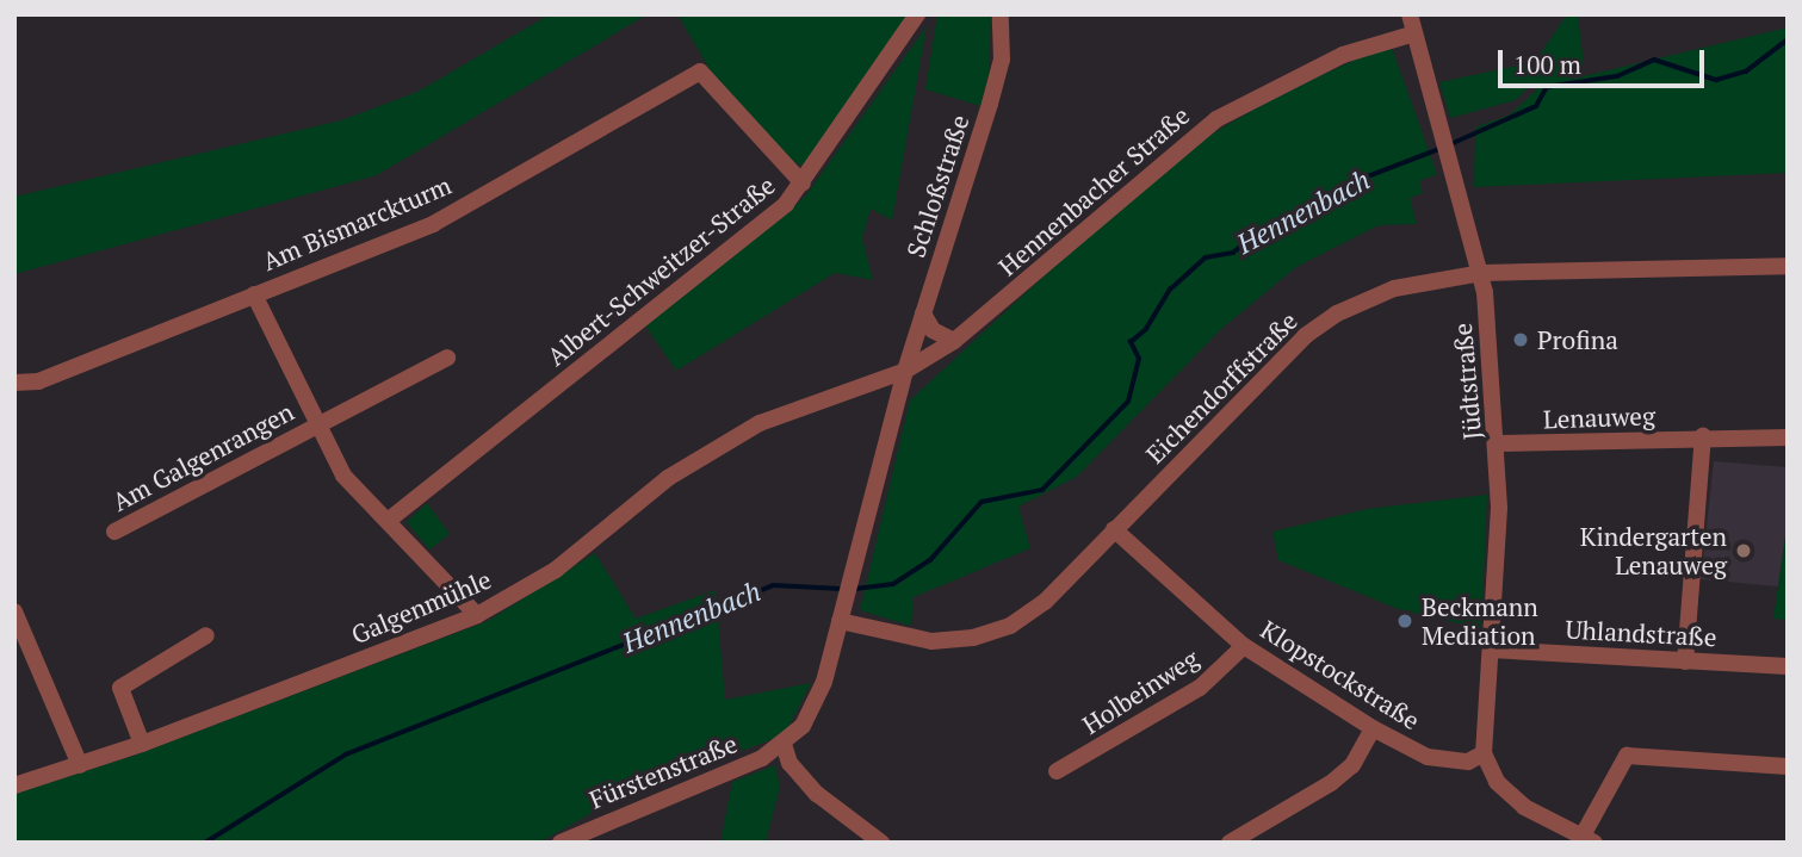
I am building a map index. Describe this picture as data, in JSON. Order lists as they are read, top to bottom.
{
  "streets": {
    "street": [
      "Schloßstraße",
      "Hennenbacher Straße",
      "Am Bismarckturm",
      "Albert-Schweitzer-Straße",
      "Jüdtstraße",
      "Eichendorffstraße",
      "Lenauweg",
      "Am Galgenrangen",
      "Galgenmühle",
      "Uhlandstraße",
      "Klopstockstraße",
      "Holbeinweg",
      "Fürstenstraße"
    ]
  },
  "crossings": [
    ["Schloßstraße", "Hennenbacher Straße"],
    ["Schloßstraße", "Galgenmühle"],
    ["Hennenbacher Straße", "Jüdtstraße"],
    ["Hennenbacher Straße", "Galgenmühle"],
    ["Am Bismarckturm", "Albert-Schweitzer-Straße"],
    ["Jüdtstraße", "Eichendorffstraße"],
    ["Jüdtstraße", "Lenauweg"],
    ["Jüdtstraße", "Uhlandstraße"],
    ["Jüdtstraße", "Klopstockstraße"],
    ["Eichendorffstraße", "Klopstockstraße"],
    ["Klopstockstraße", "Holbeinweg"]
  ],
  "water": ["Hennenbach"],
  "places": ["Profina", "Kindergarten Lenauweg", "Beckmann Mediation"],
  "scale_bar": "100 m"
}
